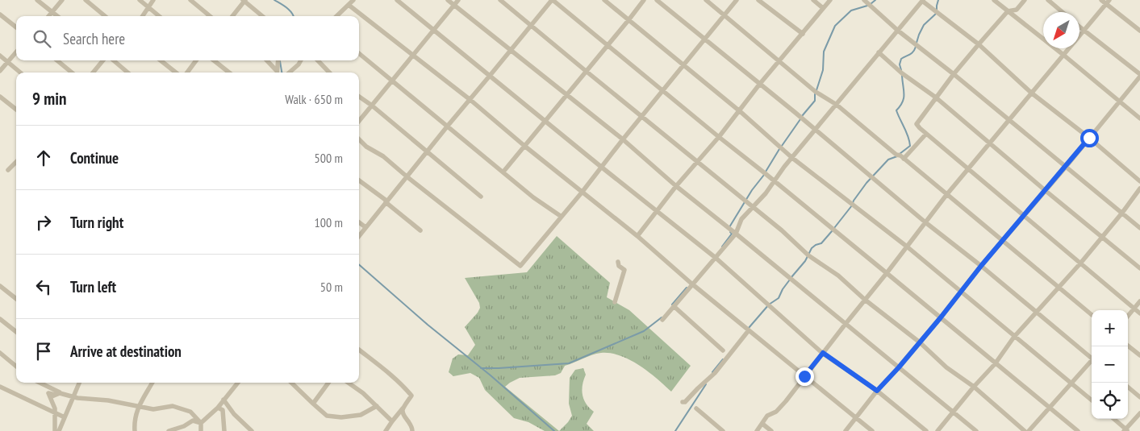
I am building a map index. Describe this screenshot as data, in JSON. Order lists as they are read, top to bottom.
{
  "north": "bottom left",
  "page": {
    "search": "Search here",
    "heading": ["9 min", "Walk · 650 m"],
    "list": [
      ["Continue", "500 m"],
      ["Turn right", "100 m"],
      ["Turn left", "50 m"],
      "Arrive at destination"
    ],
    "map_buttons": ["+", "−"]
  }
}
